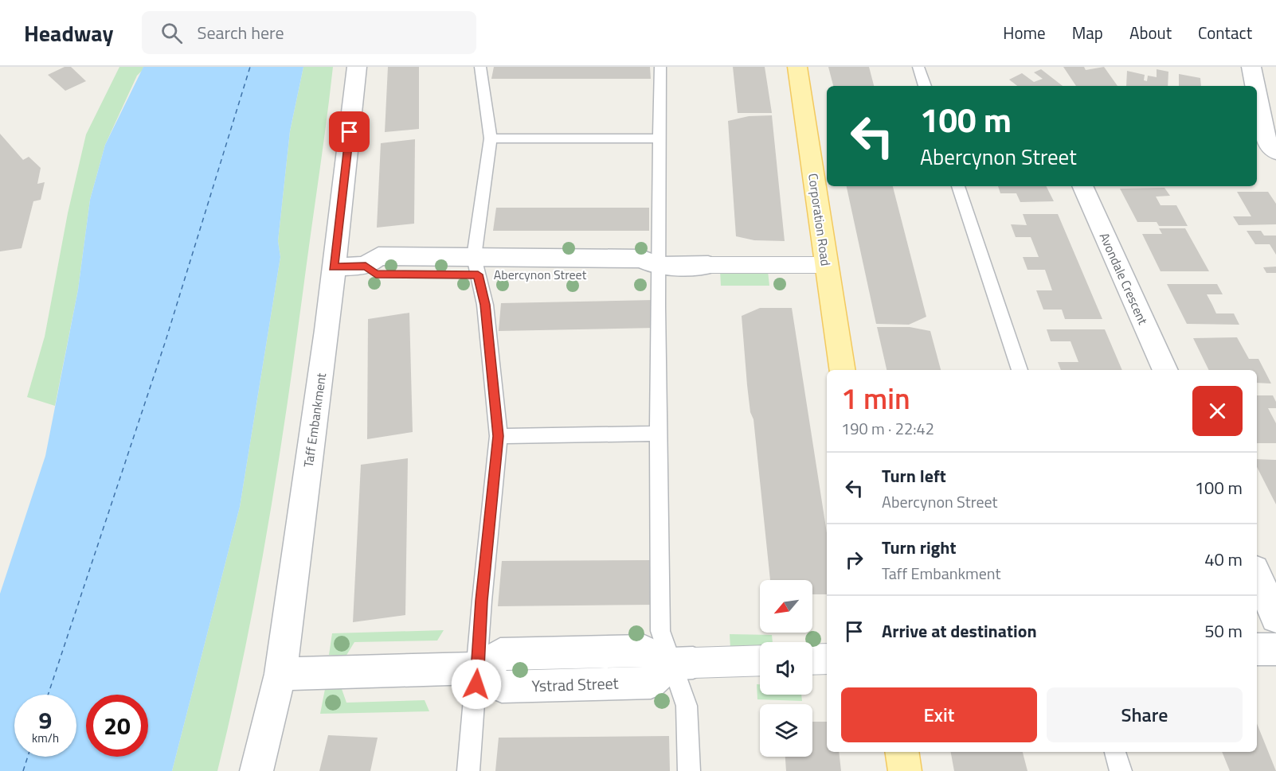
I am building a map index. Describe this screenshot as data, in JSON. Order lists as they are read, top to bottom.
{
  "streets": {
    "main road": ["Corporation Road"],
    "street": [
      "Abercynon Street",
      "Avondale Crescent",
      "Taff Embankment",
      "Ystrad Street"
    ]
  },
  "crossings": [
    ["Corporation Road", "Abercynon Street"],
    ["Abercynon Street", "Taff Embankment"]
  ],
  "north": "bottom left",
  "page": {
    "header": "Headway",
    "search": "Search here",
    "nav": [
      "Home",
      "Map",
      "About",
      "Contact"
    ],
    "turn": ["100 m", "Abercynon Street"],
    "heading": ["1 min", "190 m · 22:42"],
    "list": [
      {
        "name": "Turn left",
        "note": "Abercynon Street",
        "value": "100 m"
      },
      {
        "name": "Turn right",
        "note": "Taff Embankment",
        "value": "40 m"
      },
      {
        "name": "Arrive at destination",
        "value": "50 m"
      }
    ],
    "buttons": ["Exit", "Share"],
    "speed": "9 km/h",
    "limit": "20"
  }
}
